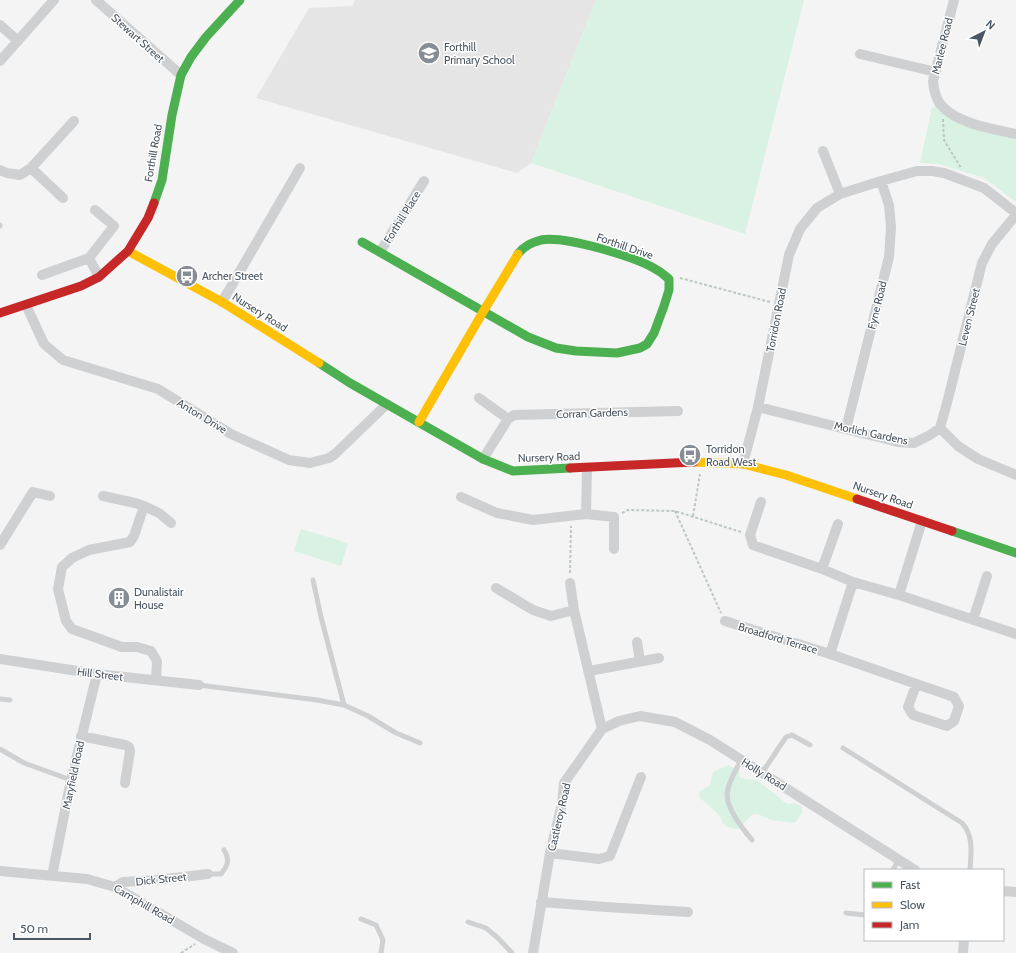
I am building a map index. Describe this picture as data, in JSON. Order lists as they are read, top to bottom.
{
  "streets": {
    "street": [
      "Stewart Street",
      "Marlee Road",
      "Forthill Road",
      "Forthill Place",
      "Forthill Drive",
      "Fyne Road",
      "Nursery Road",
      "Leven Street",
      "Torridon Road",
      "Corran Gardens",
      "Anton Drive",
      "Morlich Gardens",
      "Broadford Terrace",
      "Hill Street",
      "Holly Road",
      "Maryfield Road",
      "Castleroy Road",
      "Dick Street",
      "Camphill Road"
    ]
  },
  "crossings": [
    ["Stewart Street", "Forthill Road"],
    ["Forthill Road", "Nursery Road"],
    ["Forthill Road", "Anton Drive"],
    ["Forthill Drive", "Nursery Road"],
    ["Fyne Road", "Torridon Road"],
    ["Fyne Road", "Morlich Gardens"],
    ["Nursery Road", "Torridon Road"],
    ["Nursery Road", "Anton Drive"],
    ["Leven Street", "Torridon Road"],
    ["Leven Street", "Morlich Gardens"],
    ["Torridon Road", "Morlich Gardens"],
    ["Hill Street", "Maryfield Road"],
    ["Holly Road", "Castleroy Road"],
    ["Maryfield Road", "Camphill Road"],
    ["Dick Street", "Camphill Road"]
  ],
  "places": {
    "school or university": ["Forthill Primary School"],
    "bus stop": ["Archer Street", "Torridon Road West"],
    "building": ["Dunalistair House"]
  },
  "legend": ["Fast", "Slow", "Jam"],
  "scale_bar": "50 m",
  "north": "top right"
}
